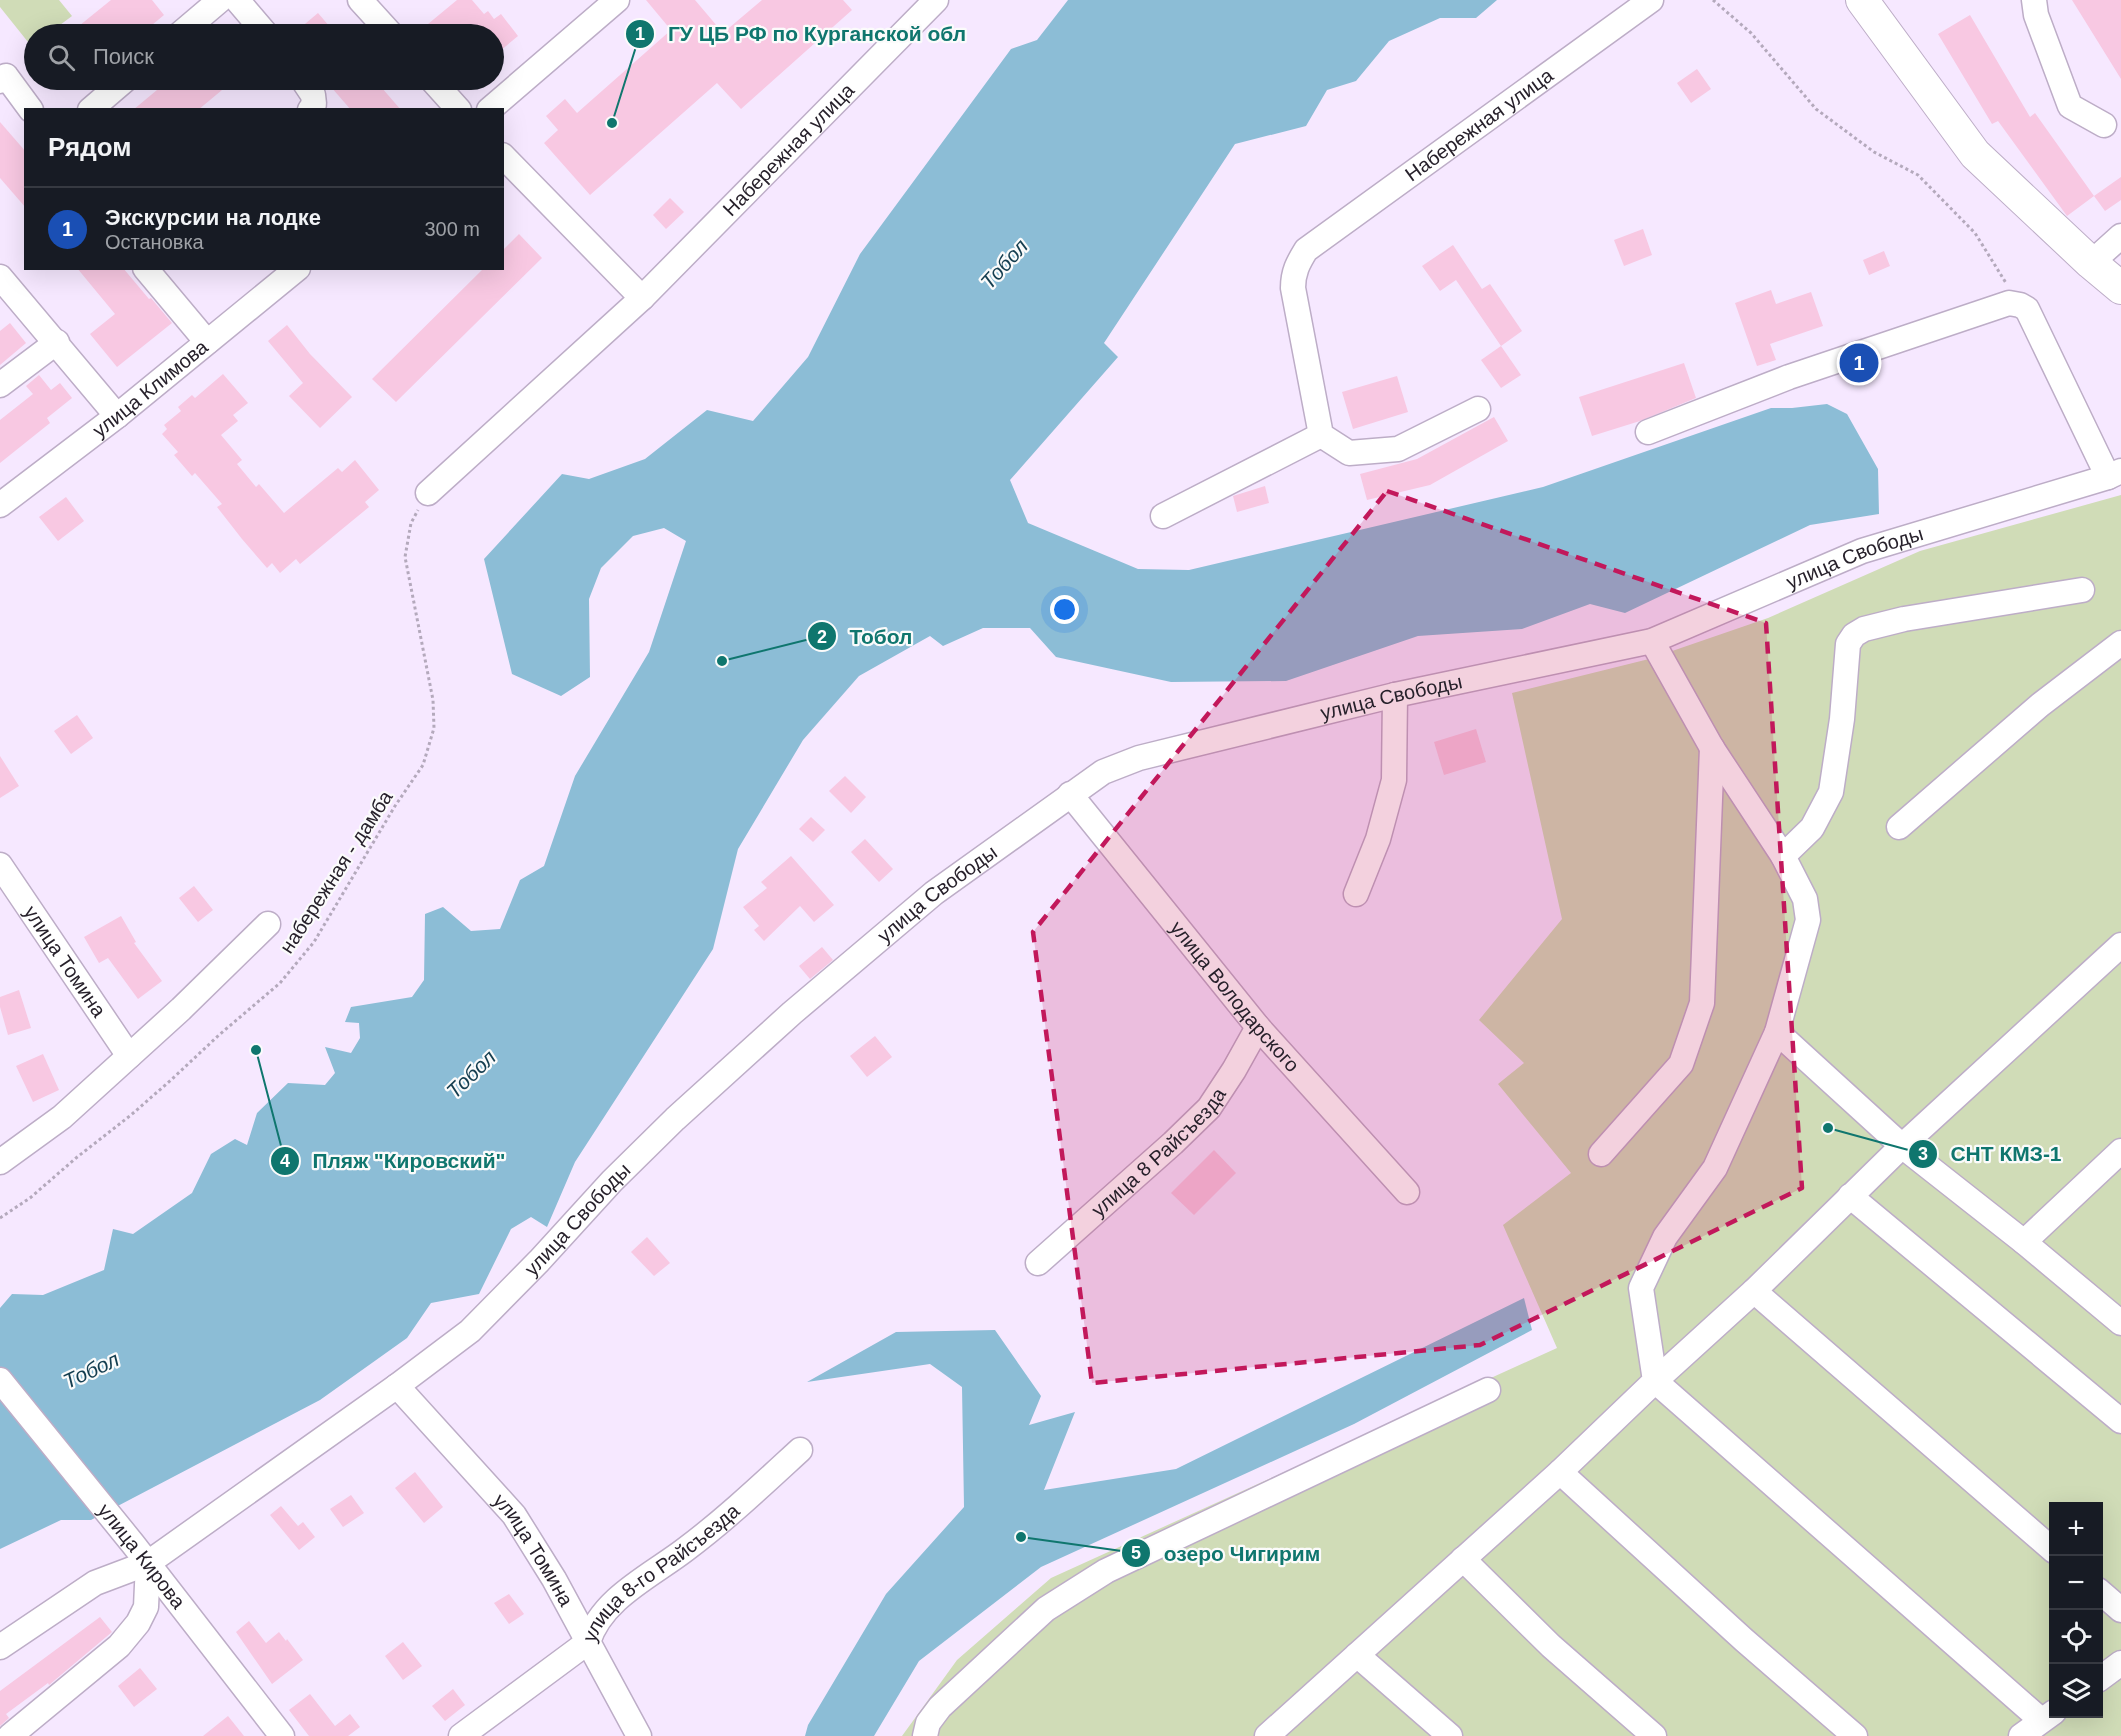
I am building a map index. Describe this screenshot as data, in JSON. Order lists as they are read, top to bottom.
{
  "streets": {
    "street": [
      "Набережная улица",
      "улица Климова",
      "улица Свободы",
      "улица Томина",
      "улица Володарского",
      "улица 8 Райсъезда",
      "улица Кирова",
      "улица 8-го Райсъезда"
    ],
    "path": ["набережная - дамба"]
  },
  "crossings": [
    ["Набережная улица", "набережная - дамба"],
    ["улица Свободы", "улица Томина"],
    ["улица Свободы", "улица Володарского"],
    ["улица Свободы", "улица Кирова"],
    ["улица Томина", "улица 8-го Райсъезда"],
    ["улица Володарского", "улица 8 Райсъезда"]
  ],
  "water": ["Тобол"],
  "places": [
    "ГУ ЦБ РФ по Курганской обл",
    "Тобол",
    "Пляж \"Кировский\"",
    "СНТ КМЗ-1",
    "озеро Чигирим"
  ],
  "page": {
    "search": "Поиск",
    "heading": "Рядом",
    "list": [
      {
        "mark": "1",
        "name": "Экскурсии на лодке",
        "note": "Остановка",
        "value": "300 m"
      }
    ],
    "pins": "1",
    "map_buttons": ["+", "−"]
  }
}
